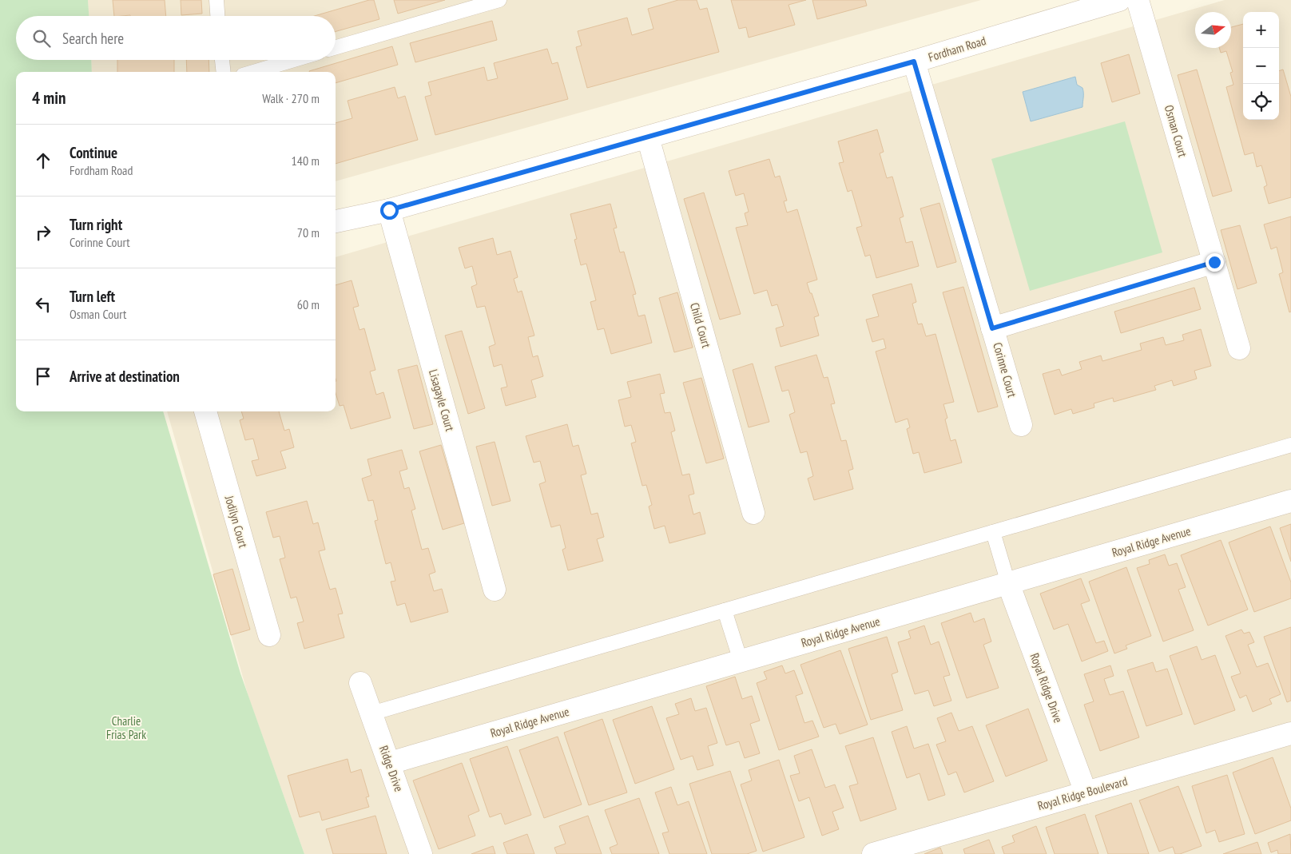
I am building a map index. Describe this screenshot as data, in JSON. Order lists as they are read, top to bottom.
{
  "streets": {
    "street": [
      "Fordham Road",
      "Osman Court",
      "Child Court",
      "Corinne Court",
      "Lisagayle Court",
      "Jodilyn Court",
      "Royal Ridge Avenue",
      "Royal Ridge Drive",
      "Ridge Drive",
      "Royal Ridge Boulevard"
    ]
  },
  "crossings": [
    ["Fordham Road", "Child Court"],
    ["Fordham Road", "Corinne Court"],
    ["Fordham Road", "Lisagayle Court"],
    ["Royal Ridge Avenue", "Royal Ridge Drive"],
    ["Royal Ridge Avenue", "Ridge Drive"],
    ["Royal Ridge Drive", "Royal Ridge Boulevard"]
  ],
  "parks": ["Charlie Frias Park"],
  "north": "right",
  "page": {
    "map_buttons": ["+", "−"],
    "search": "Search here",
    "heading": ["4 min", "Walk · 270 m"],
    "list": [
      ["Continue", "Fordham Road", "140 m"],
      ["Turn right", "Corinne Court", "70 m"],
      ["Turn left", "Osman Court", "60 m"],
      "Arrive at destination"
    ]
  }
}
